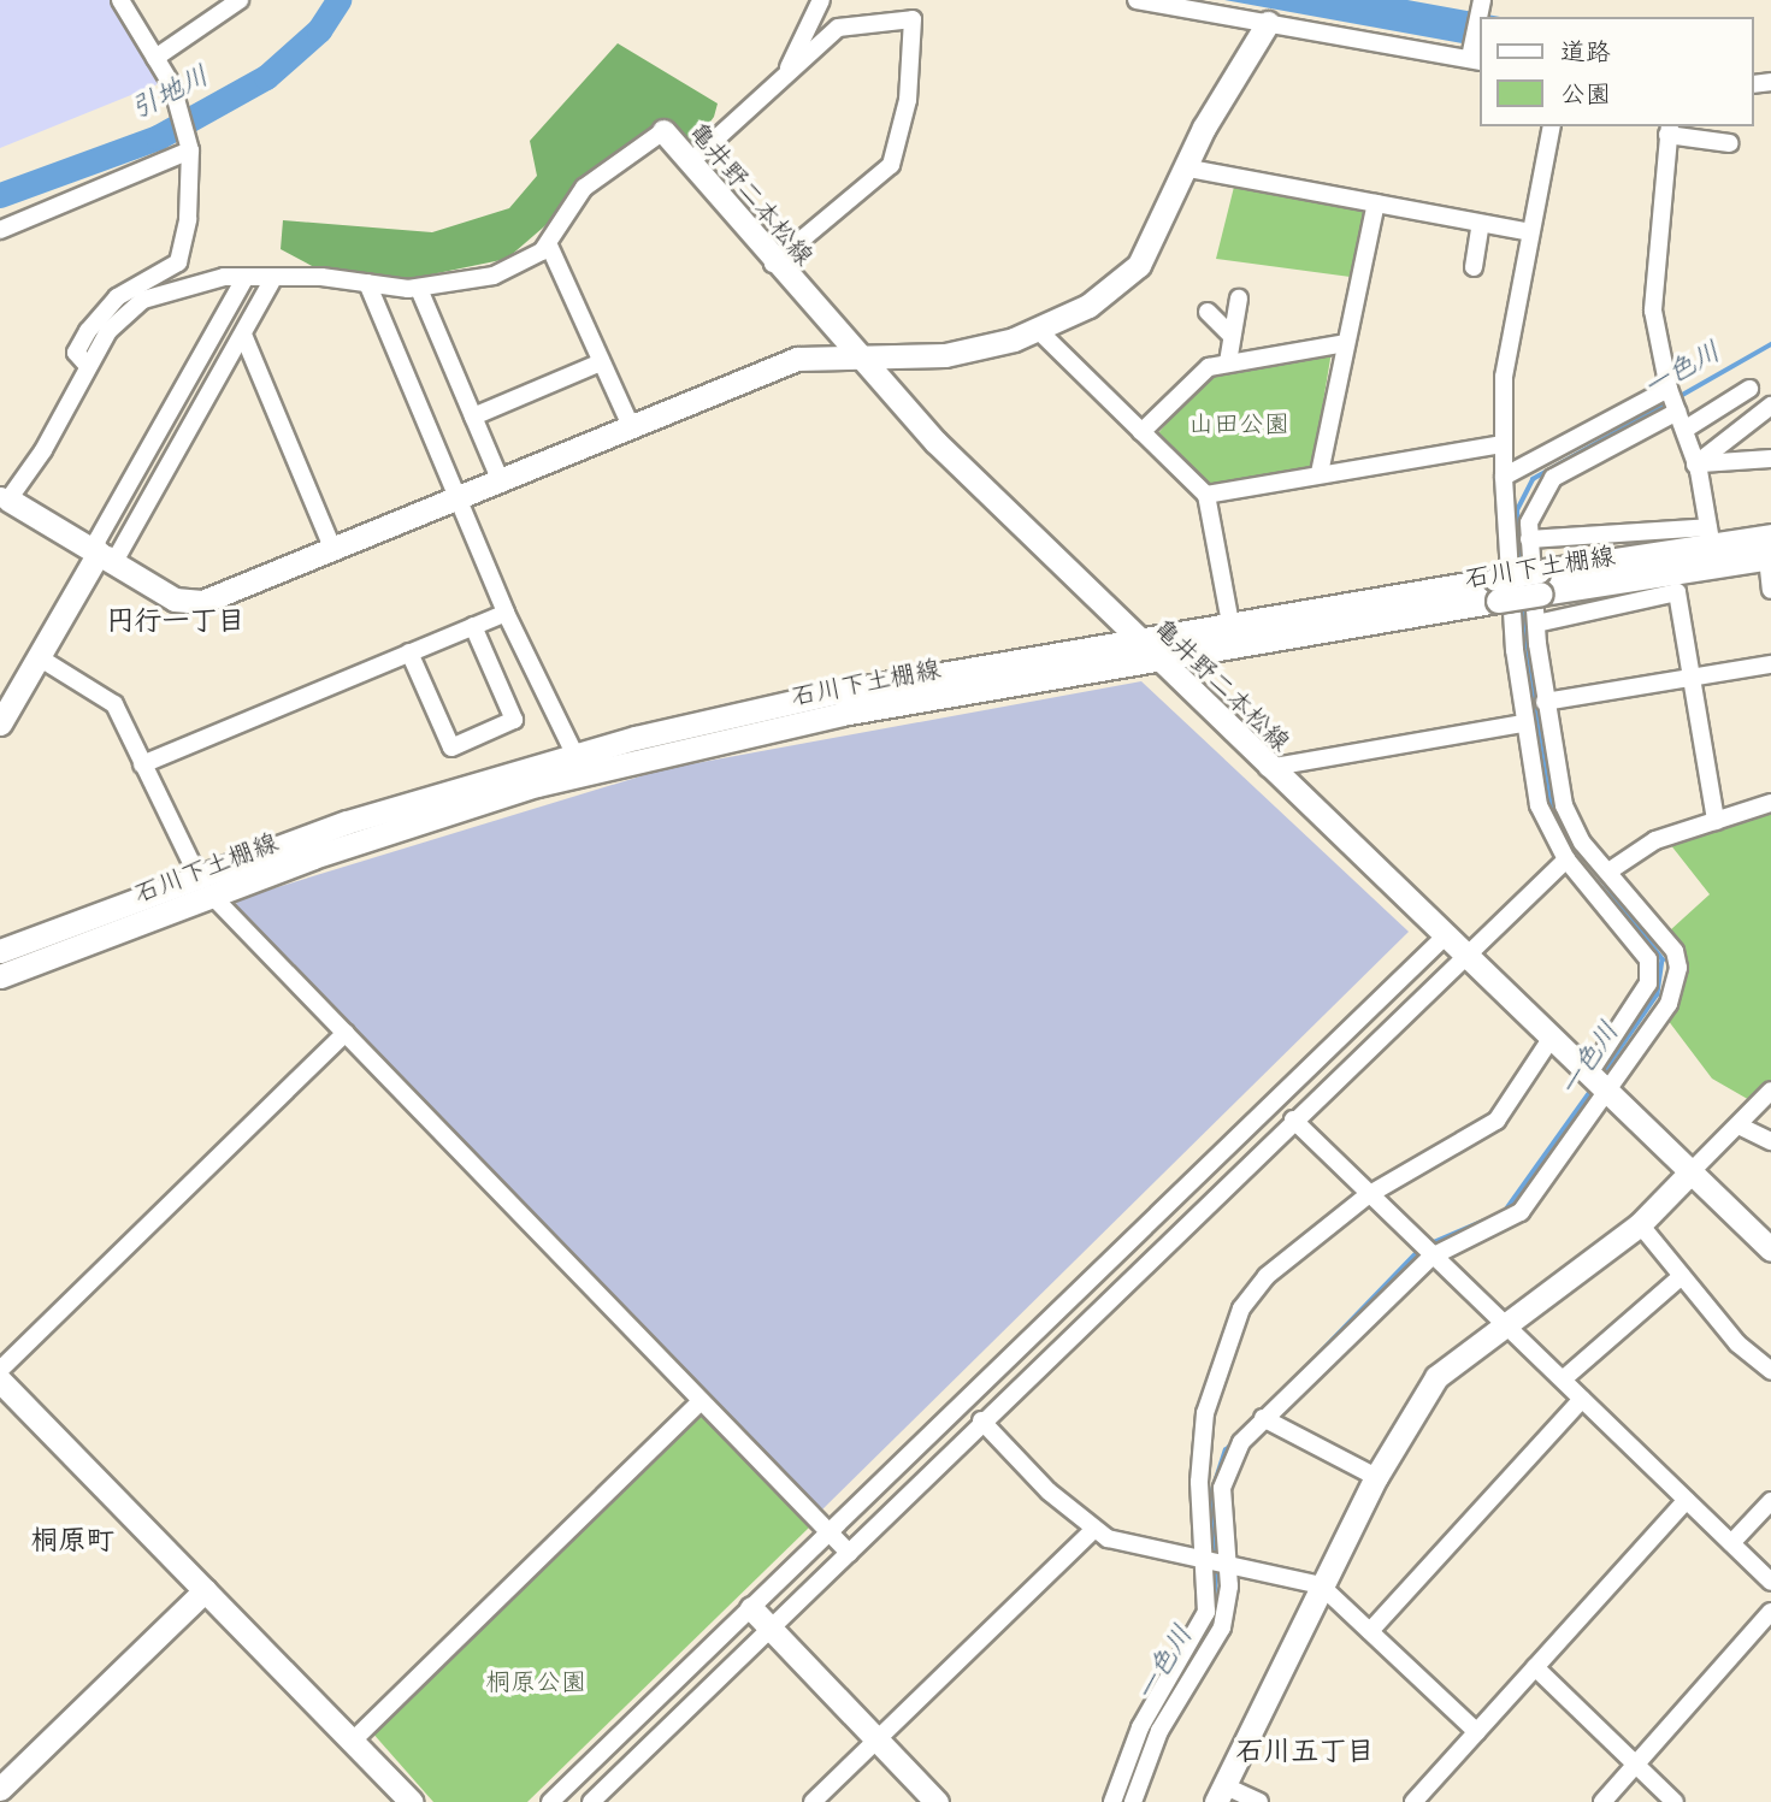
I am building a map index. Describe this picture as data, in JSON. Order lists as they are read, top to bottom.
{
  "streets": {
    "street": ["亀井野二本松線", "石川下土棚線"]
  },
  "crossings": [
    ["亀井野二本松線", "石川下土棚線"]
  ],
  "districts": ["円行一丁目", "桐原町", "石川五丁目"],
  "water": ["引地川", "一色川"],
  "parks": ["山田公園", "桐原公園"],
  "legend": ["道路", "公園"]
}
